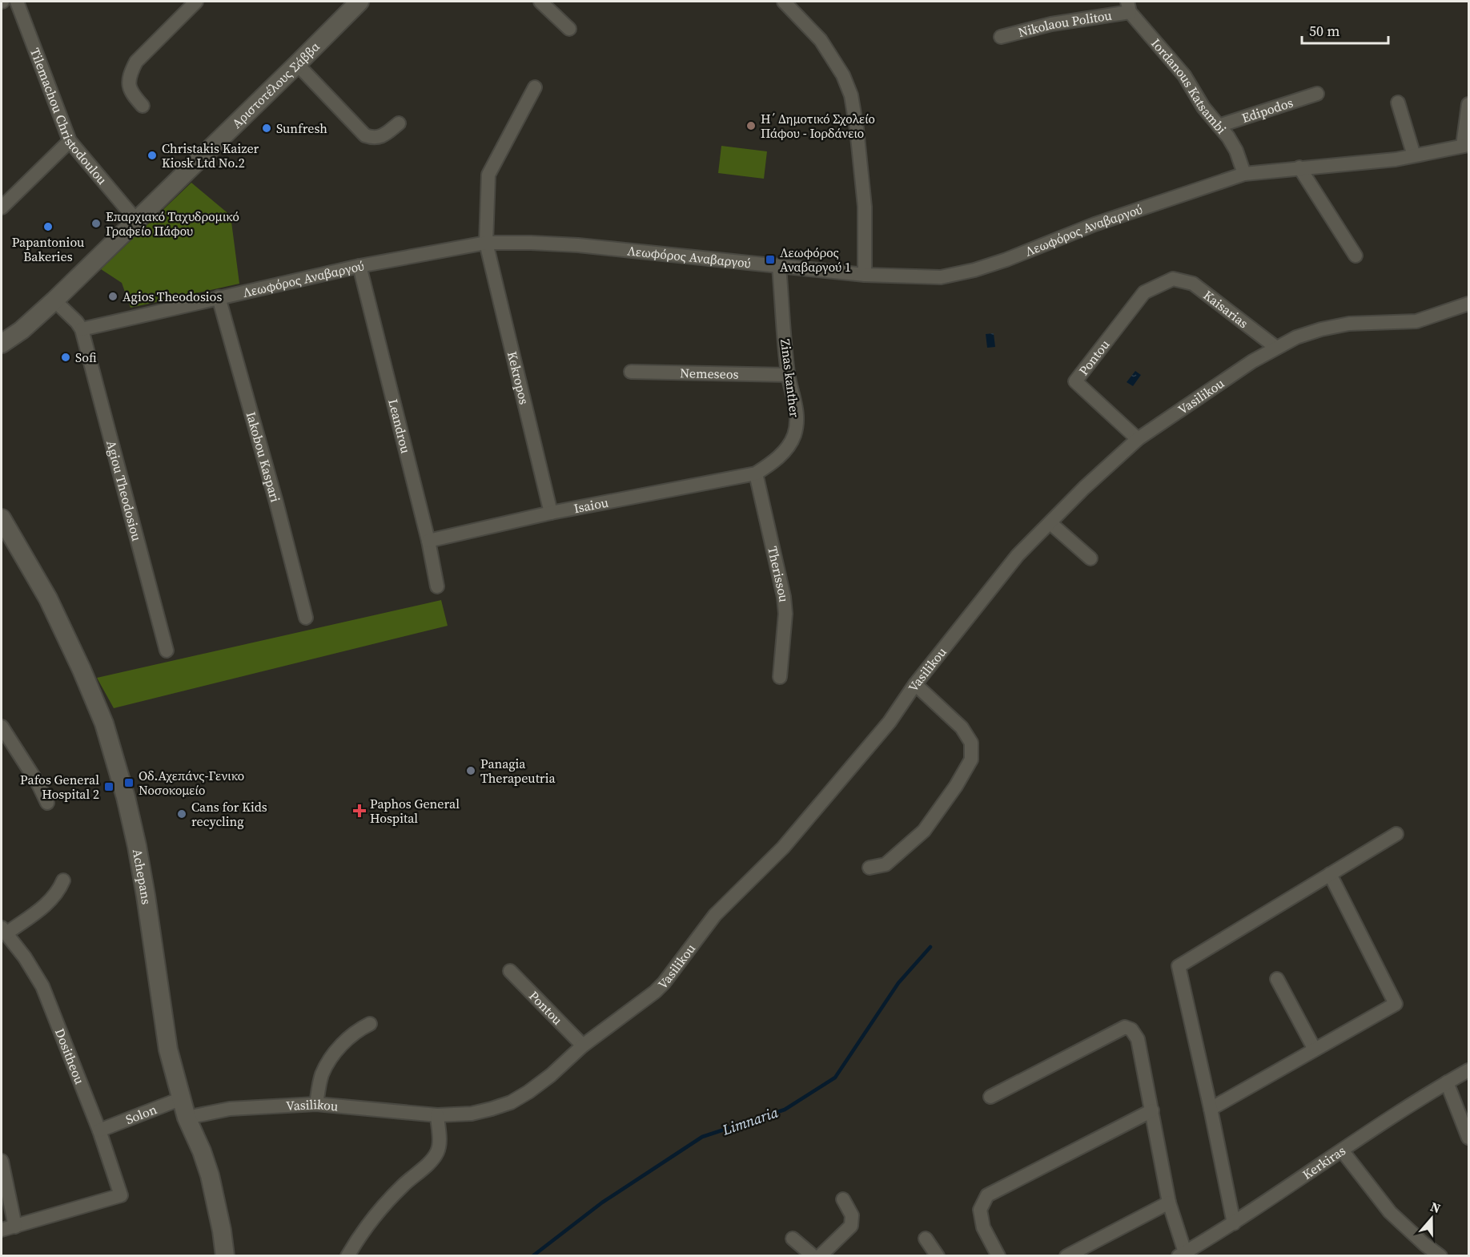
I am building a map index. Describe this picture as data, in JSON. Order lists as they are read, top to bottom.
{
  "streets": {
    "street": [
      "Nikolaou Politou",
      "Αριστοτέλους Σάββα",
      "Iordanous Katsambi",
      "Edipodos",
      "Tilemachou Christodoulou",
      "Λεωφόρος Αναβαργού",
      "Kaisarias",
      "Pontou",
      "Nemeseos",
      "Kekropos",
      "Zinas kanther",
      "Vasilikou",
      "Leandrou",
      "Iakobou Kaspari",
      "Agiou Theodosiou",
      "Isaiou",
      "Therissou",
      "Achepans",
      "Dositheou",
      "Solon",
      "Kerkiras"
    ]
  },
  "crossings": [
    ["Nikolaou Politou", "Iordanous Katsambi"],
    ["Αριστοτέλους Σάββα", "Tilemachou Christodoulou"],
    ["Iordanous Katsambi", "Edipodos"],
    ["Iordanous Katsambi", "Λεωφόρος Αναβαργού"],
    ["Λεωφόρος Αναβαργού", "Kekropos"],
    ["Λεωφόρος Αναβαργού", "Zinas kanther"],
    ["Λεωφόρος Αναβαργού", "Leandrou"],
    ["Λεωφόρος Αναβαργού", "Iakobou Kaspari"],
    ["Λεωφόρος Αναβαργού", "Agiou Theodosiou"],
    ["Kaisarias", "Pontou"],
    ["Kaisarias", "Vasilikou"],
    ["Pontou", "Vasilikou"],
    ["Nemeseos", "Zinas kanther"],
    ["Kekropos", "Isaiou"],
    ["Zinas kanther", "Isaiou"],
    ["Zinas kanther", "Therissou"],
    ["Vasilikou", "Achepans"],
    ["Leandrou", "Isaiou"],
    ["Isaiou", "Therissou"],
    ["Achepans", "Solon"],
    ["Dositheou", "Solon"]
  ],
  "water": ["Limnaria"],
  "places": {
    "other": [
      "Η΄ Δημοτικό Σχολείο Πάφου - Ιορδάνειο",
      "Sunfresh",
      "Christakis Kaizer Kiosk Ltd No.2",
      "Επαρχιακό Ταχυδρομικό Γραφείο Πάφου",
      "Papantoniou Bakeries",
      "Agios Theodosios",
      "Sofi",
      "Panagia Therapeutria",
      "Cans for Kids recycling"
    ],
    "transit": ["Λεωφόρος Αναβαργού 1", "Οδ.Αχεπάνς-Γενικο Νοσοκομείο", "Pafos General Hospital 2"],
    "health": ["Paphos General Hospital"]
  },
  "scale_bar": "50 m",
  "north": "top"
}
